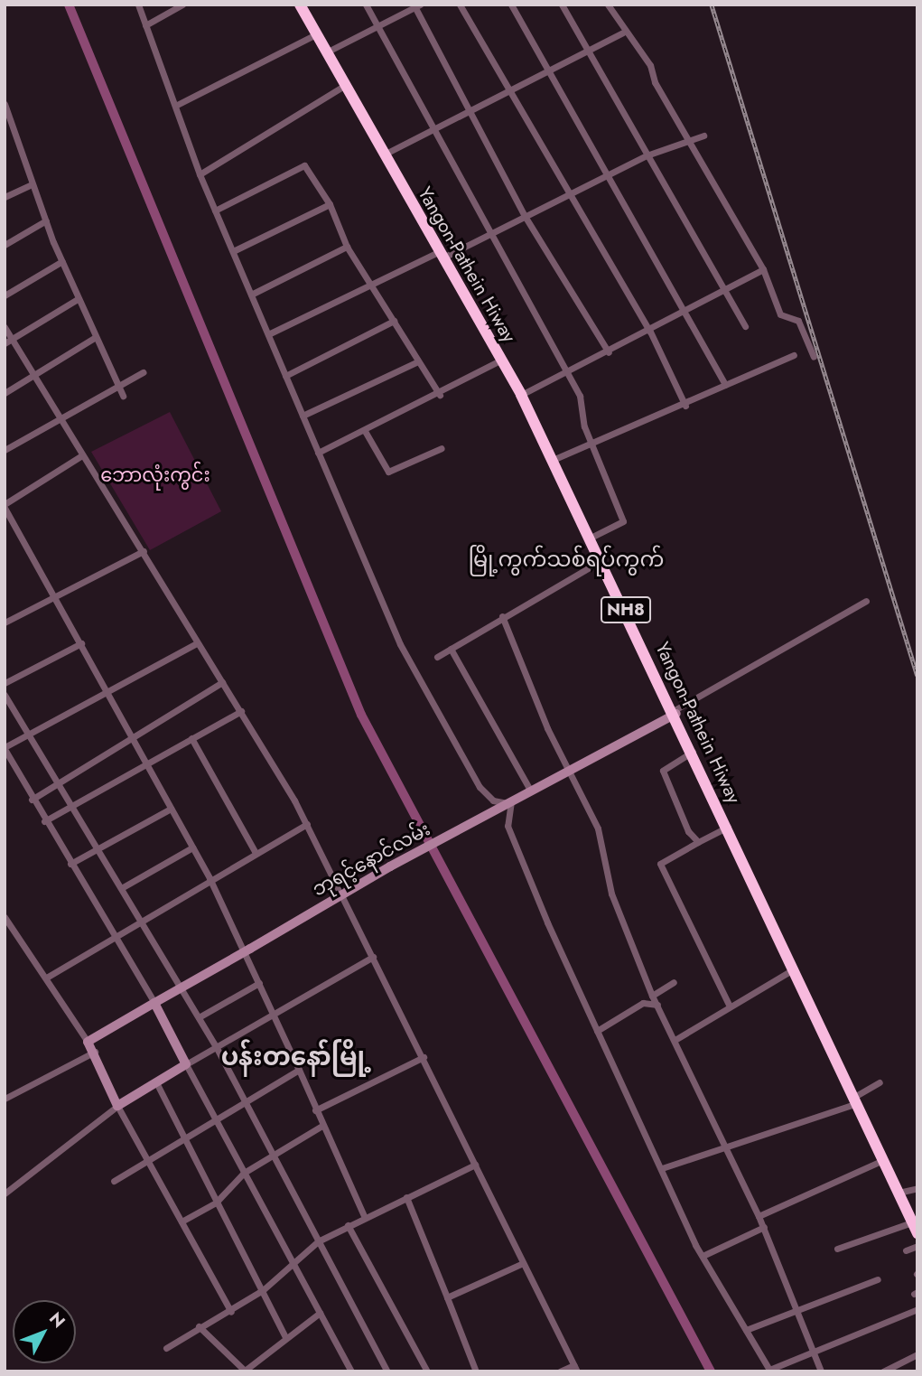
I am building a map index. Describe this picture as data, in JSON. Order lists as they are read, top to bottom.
{
  "streets": {
    "highway": ["Yangon-Pathein Hiway", "NH8"],
    "street": ["ဘုရင့်နောင်လမ်း"]
  },
  "crossings": [
    ["Yangon-Pathein Hiway", "ဘုရင့်နောင်လမ်း"]
  ],
  "districts": ["မြို့ကွက်သစ်ရပ်ကွက်", "ပန်းတနော်မြို့"],
  "parks": ["ဘောလုံးကွင်း"],
  "north": "top right"
}
